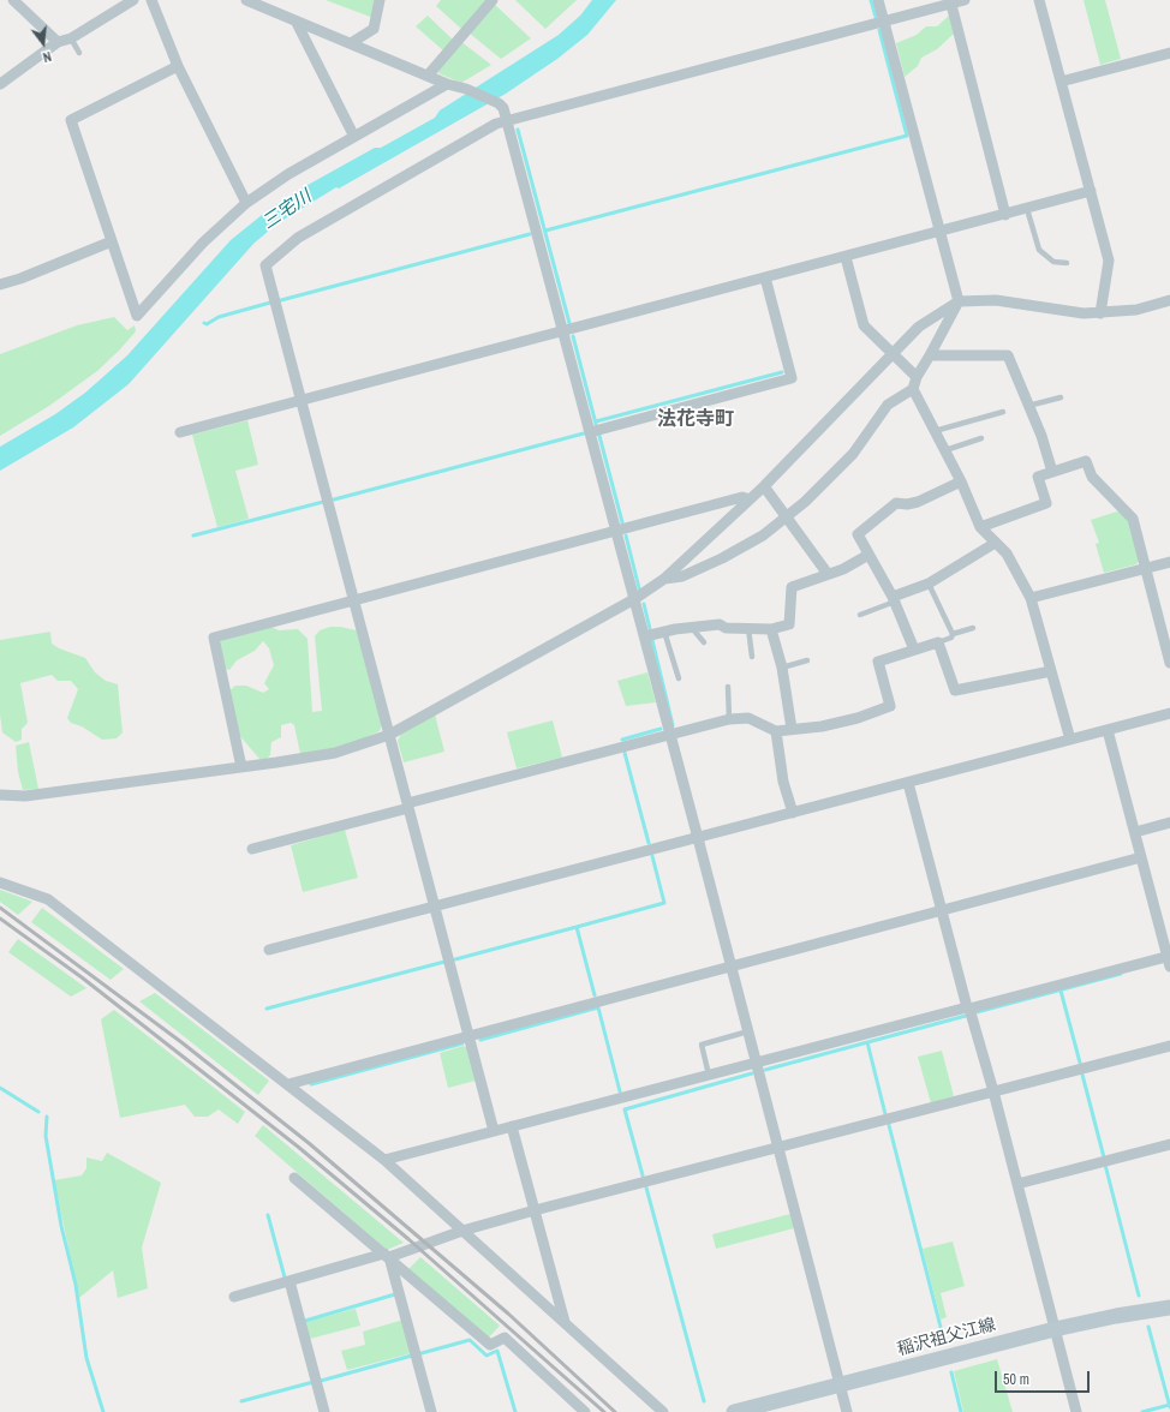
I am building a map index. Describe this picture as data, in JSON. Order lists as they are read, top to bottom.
{
  "streets": {
    "main road": ["稲沢祖父江線"]
  },
  "districts": ["法花寺町"],
  "water": ["三宅川"],
  "scale_bar": "50 m",
  "north": "bottom"
}
